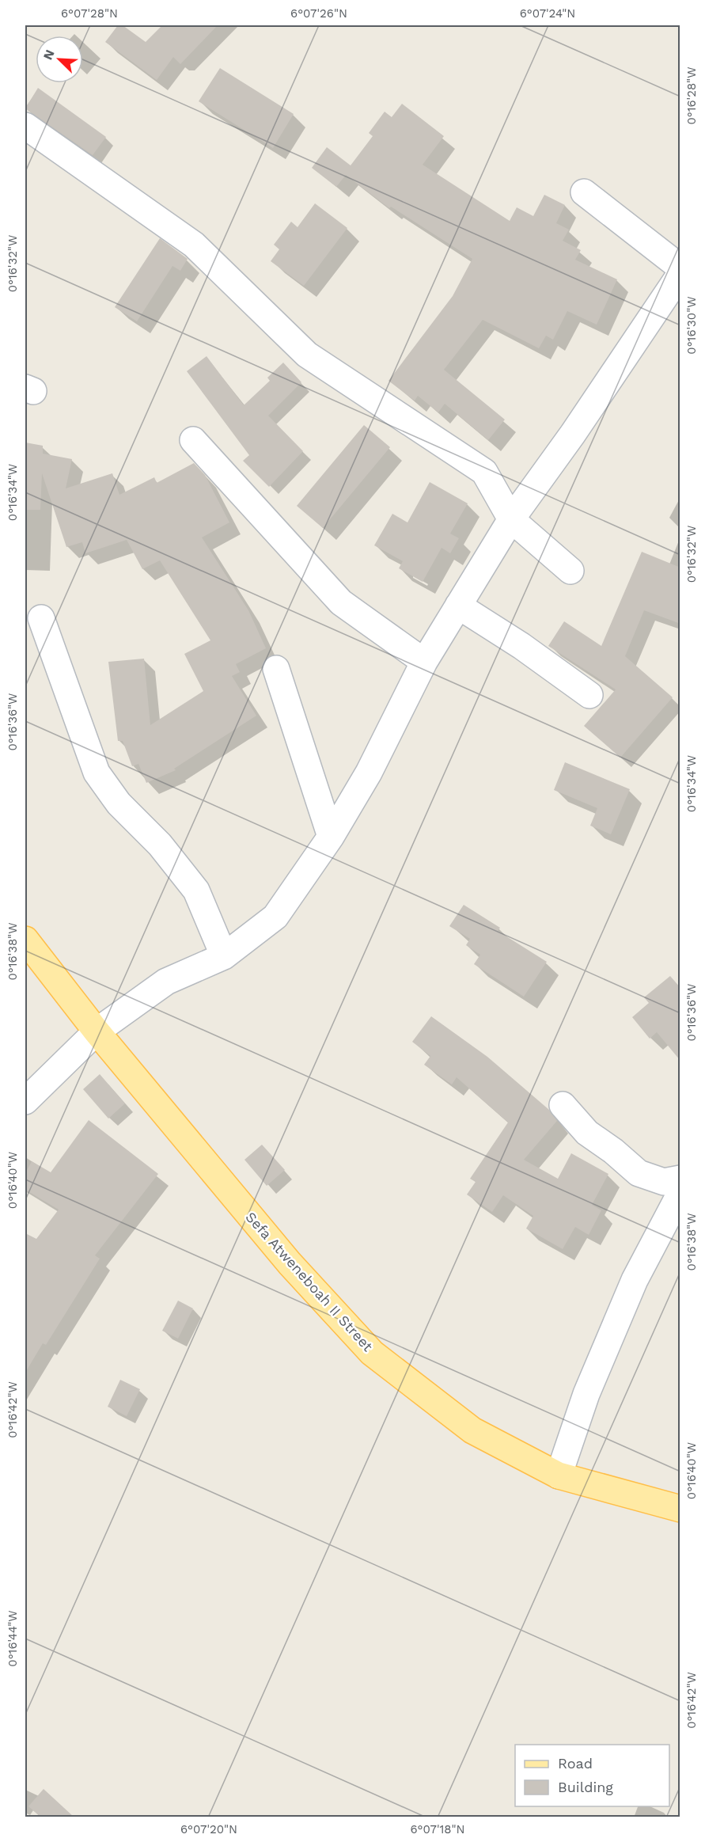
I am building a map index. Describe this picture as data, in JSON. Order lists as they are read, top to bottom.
{
  "streets": {
    "main road": ["Sefa Atweneboah II Street"]
  },
  "legend": ["Road", "Building"],
  "north": "top left",
  "coordinates": [
    "6°07'28\"N",
    "6°07'26\"N",
    "6°07'24\"N",
    "0°16'28\"W",
    "0°16'32\"W",
    "0°16'30\"W",
    "0°16'34\"W",
    "0°16'36\"W",
    "0°16'38\"W",
    "0°16'40\"W",
    "0°16'42\"W",
    "0°16'44\"W",
    "6°07'20\"N",
    "6°07'18\"N"
  ]
}
